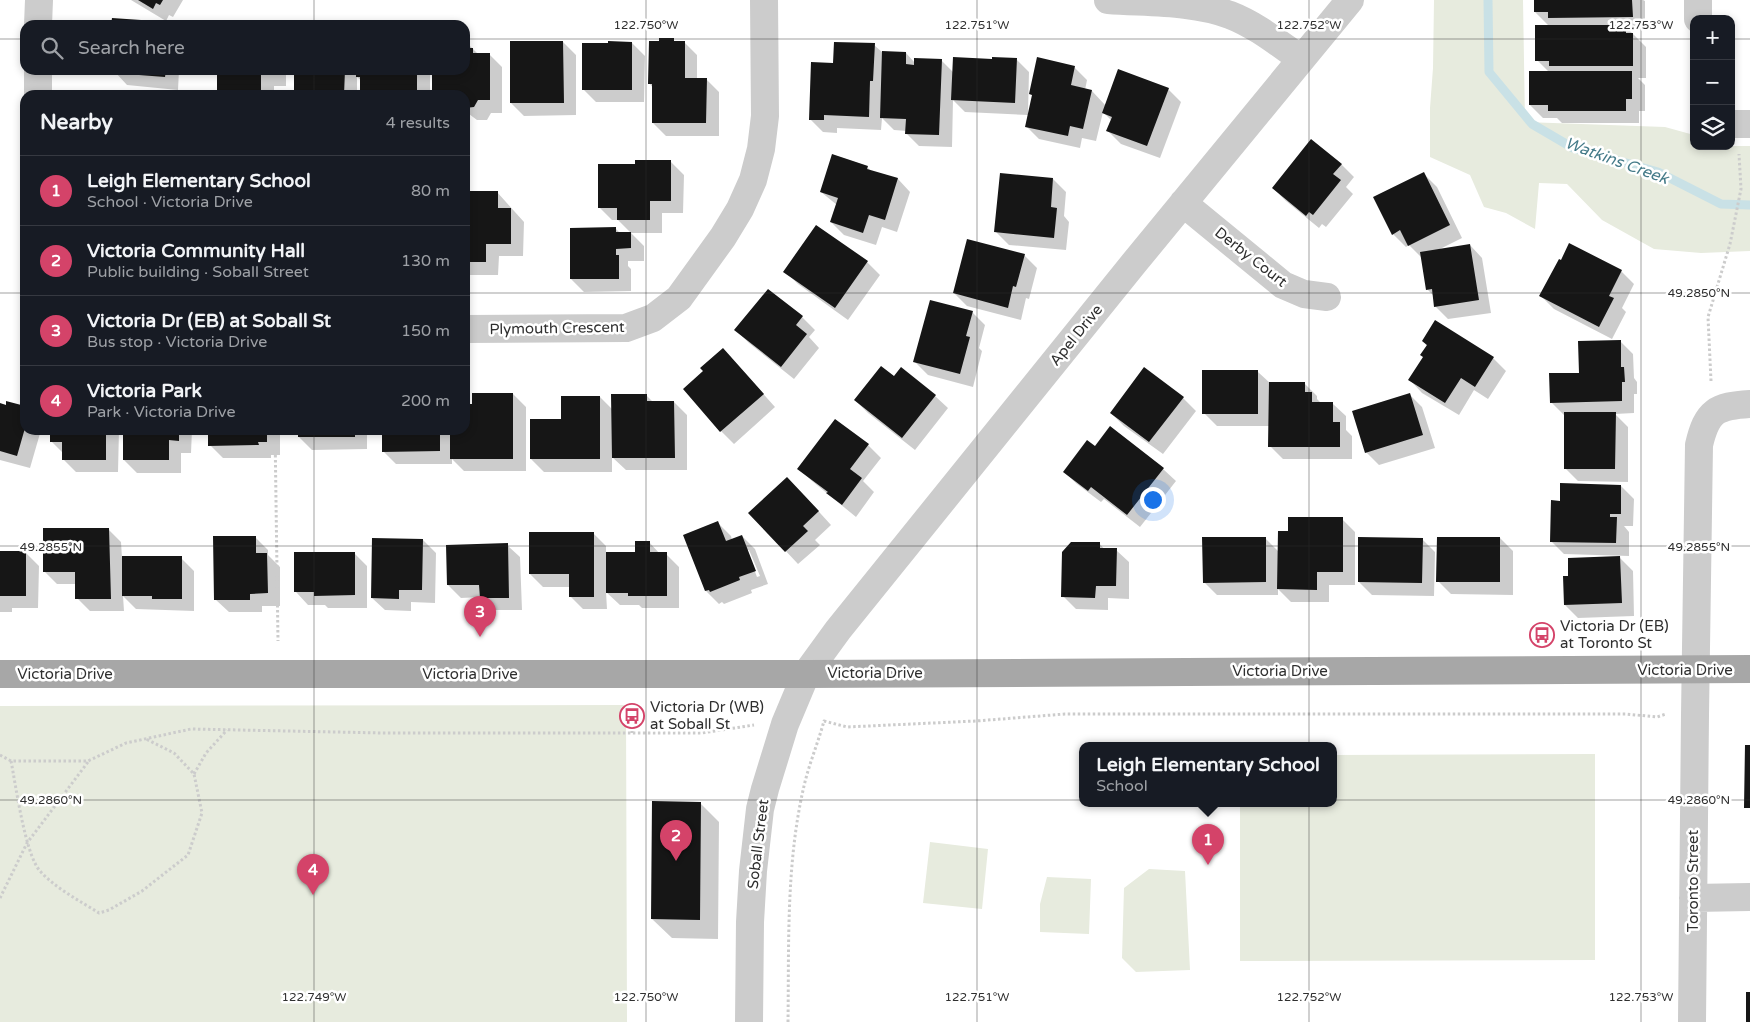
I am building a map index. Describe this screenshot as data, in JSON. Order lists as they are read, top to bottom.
{
  "streets": {
    "main road": ["Victoria Drive"],
    "street": [
      "Derby Court",
      "Plymouth Crescent",
      "Apel Drive",
      "Soball Street",
      "Toronto Street"
    ]
  },
  "crossings": [
    ["Derby Court", "Apel Drive"],
    ["Apel Drive", "Victoria Drive"],
    ["Apel Drive", "Soball Street"],
    ["Victoria Drive", "Soball Street"],
    ["Victoria Drive", "Toronto Street"]
  ],
  "water": ["Watkins Creek"],
  "places": {
    "bus stop": ["Victoria Dr (EB) at Toronto St", "Victoria Dr (WB) at Soball St"]
  },
  "page": {
    "map_buttons": ["+", "−"],
    "search": "Search here",
    "heading": ["Nearby", "4 results"],
    "list": [
      {
        "mark": "1",
        "name": "Leigh Elementary School",
        "note": "School · Victoria Drive",
        "value": "80 m"
      },
      {
        "mark": "2",
        "name": "Victoria Community Hall",
        "note": "Public building · Soball Street",
        "value": "130 m"
      },
      {
        "mark": "3",
        "name": "Victoria Dr (EB) at Soball St",
        "note": "Bus stop · Victoria Drive",
        "value": "150 m"
      },
      {
        "mark": "4",
        "name": "Victoria Park",
        "note": "Park · Victoria Drive",
        "value": "200 m"
      }
    ],
    "pins": [
      "3",
      "2",
      "1",
      "4"
    ],
    "popup": ["Leigh Elementary School", "School"]
  },
  "coordinates": [
    "122.750°W",
    "122.751°W",
    "122.752°W",
    "122.753°W",
    "49.2850°N",
    "49.2855°N",
    "49.2860°N",
    "122.749°W"
  ]
}
